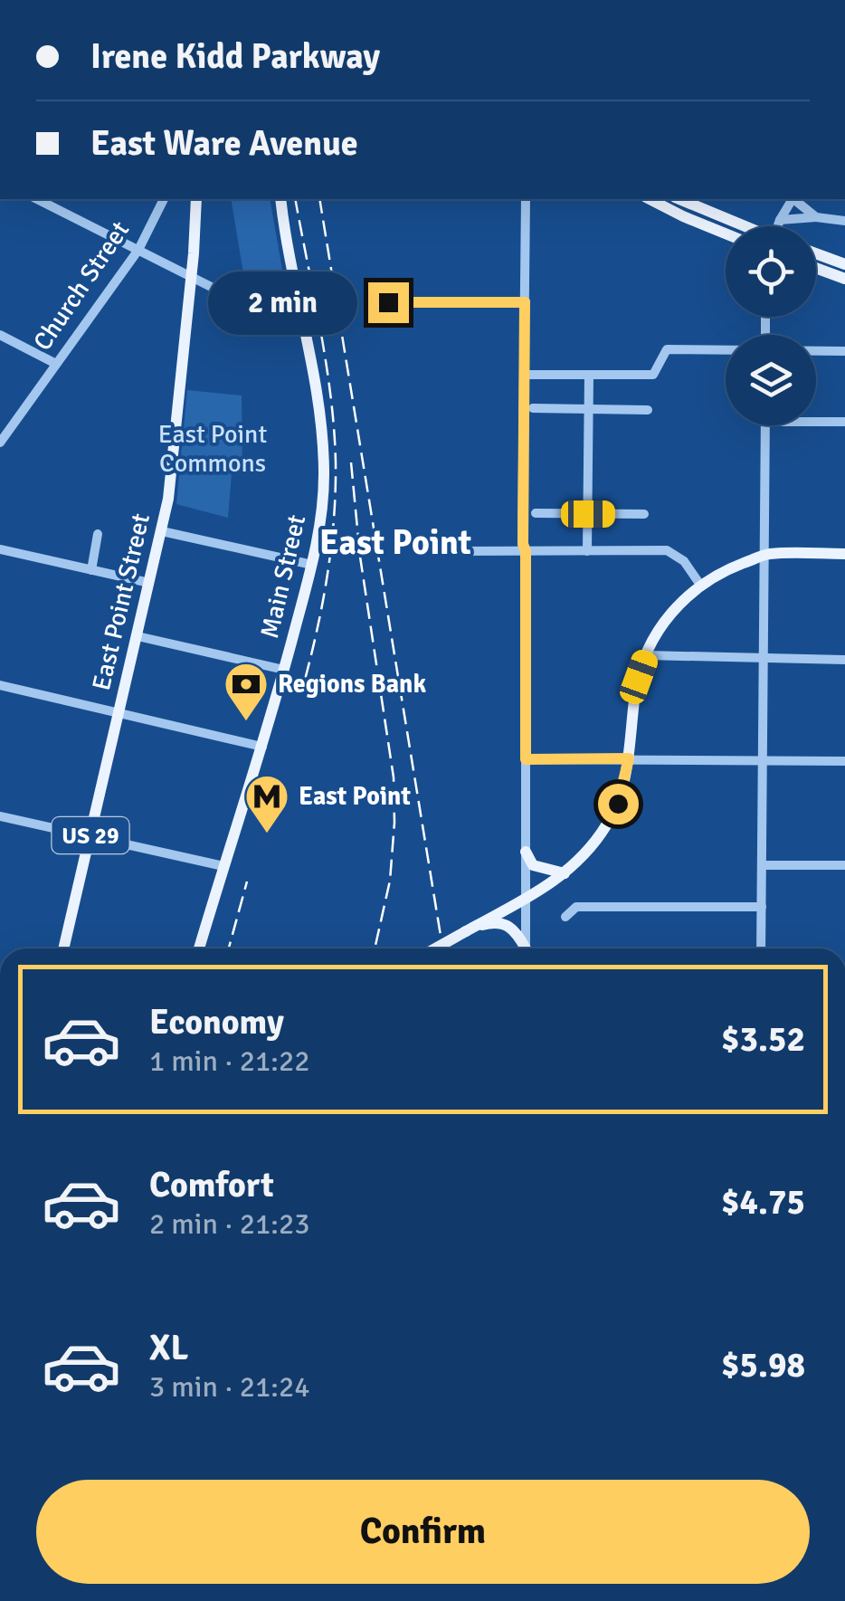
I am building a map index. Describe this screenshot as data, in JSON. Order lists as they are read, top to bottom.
{
  "streets": {
    "main road": ["Main Street", "East Point Street", "US 29"],
    "street": ["Church Street"]
  },
  "districts": ["East Point"],
  "parks": ["East Point Commons"],
  "places": {
    "bank": ["Regions Bank"],
    "metro station": ["East Point"]
  },
  "page": {
    "banner": ["Irene Kidd Parkway", "East Ware Avenue"],
    "bubble": "2 min",
    "list": [
      {
        "name": "Economy",
        "note": "1 min · 21:22",
        "value": "$3.52"
      },
      {
        "name": "Comfort",
        "note": "2 min · 21:23",
        "value": "$4.75"
      },
      {
        "name": "XL",
        "note": "3 min · 21:24",
        "value": "$5.98"
      }
    ],
    "buttons": "Confirm"
  }
}
